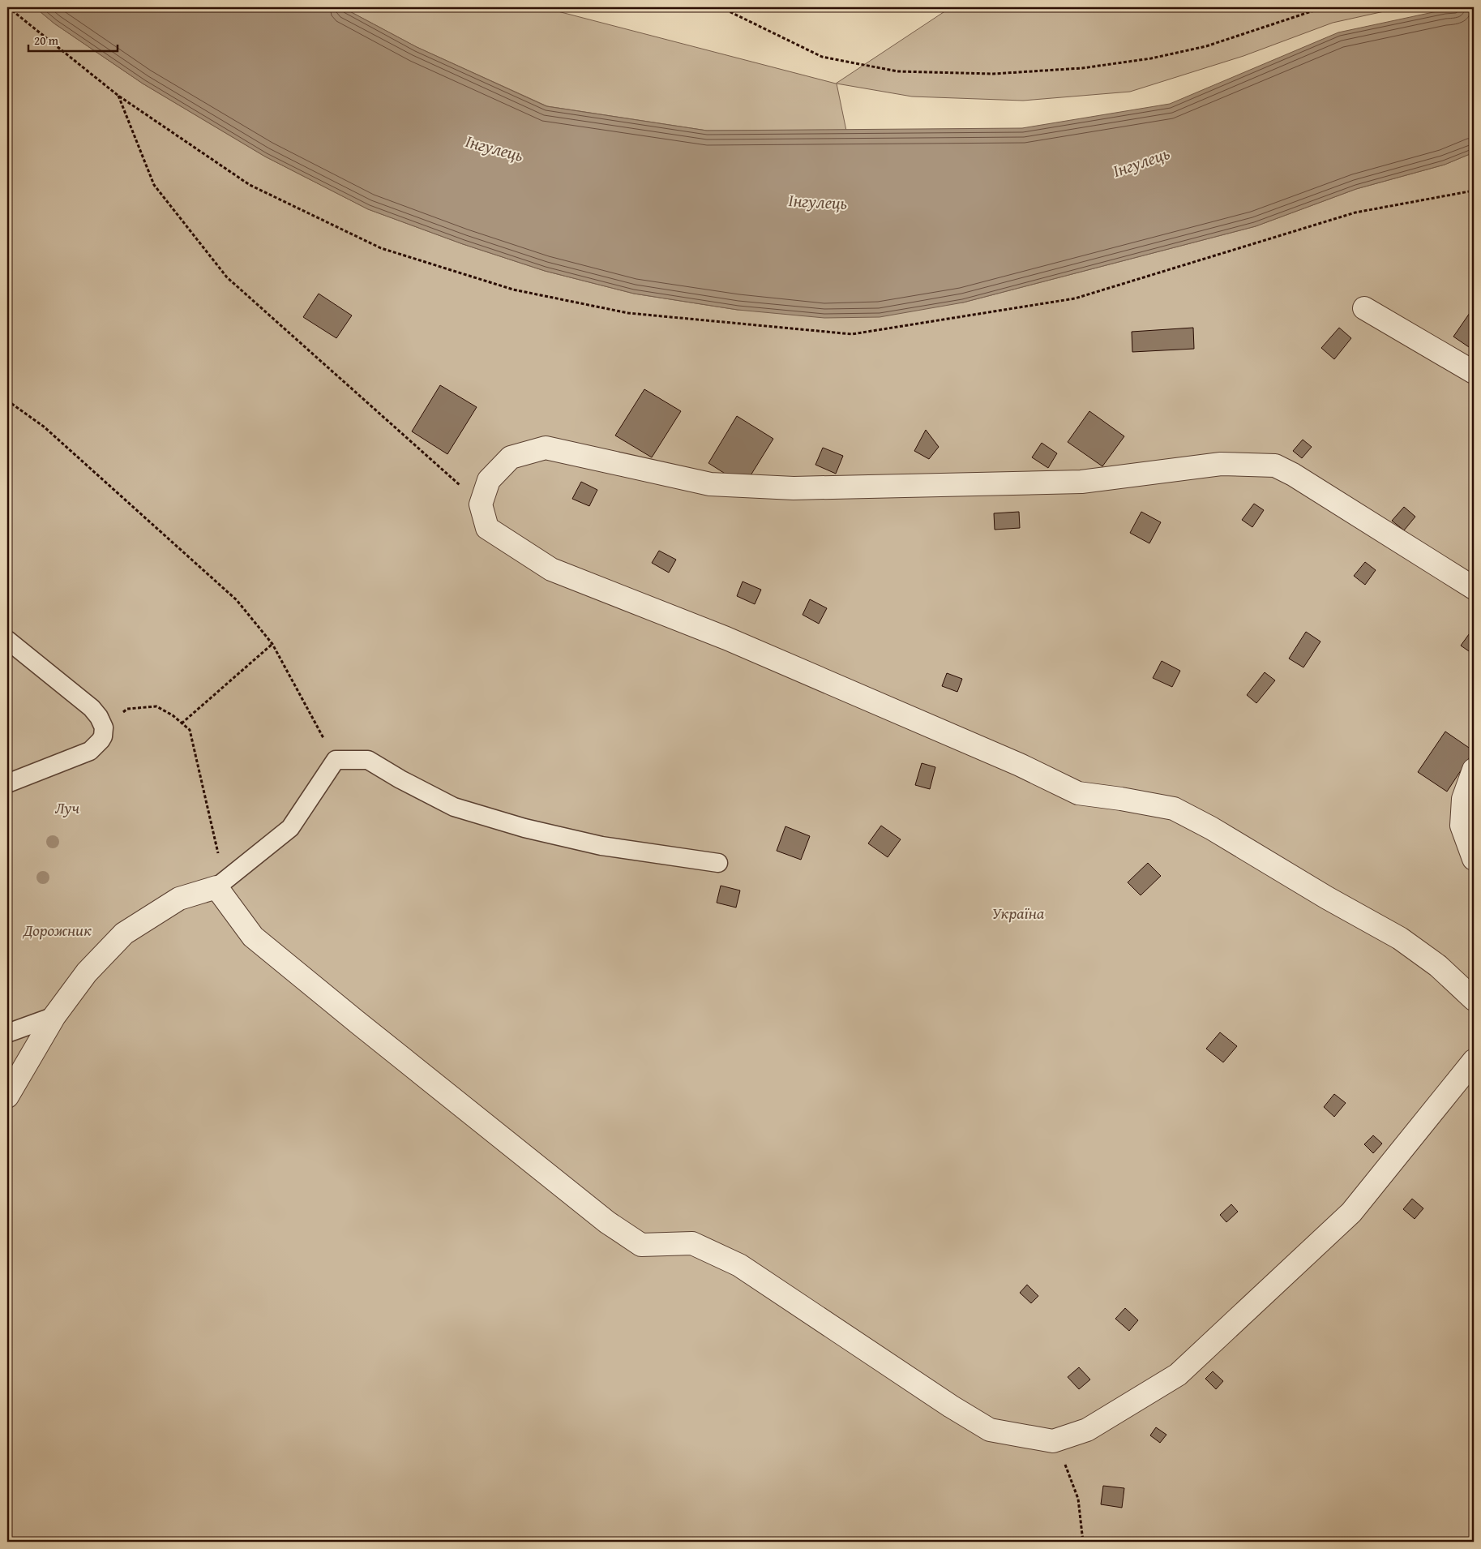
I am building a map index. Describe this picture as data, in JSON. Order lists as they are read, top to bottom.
{
  "water": ["Інгулець"],
  "parks": ["Луч", "Україна", "Дорожник"],
  "scale_bar": "20 m"
}
